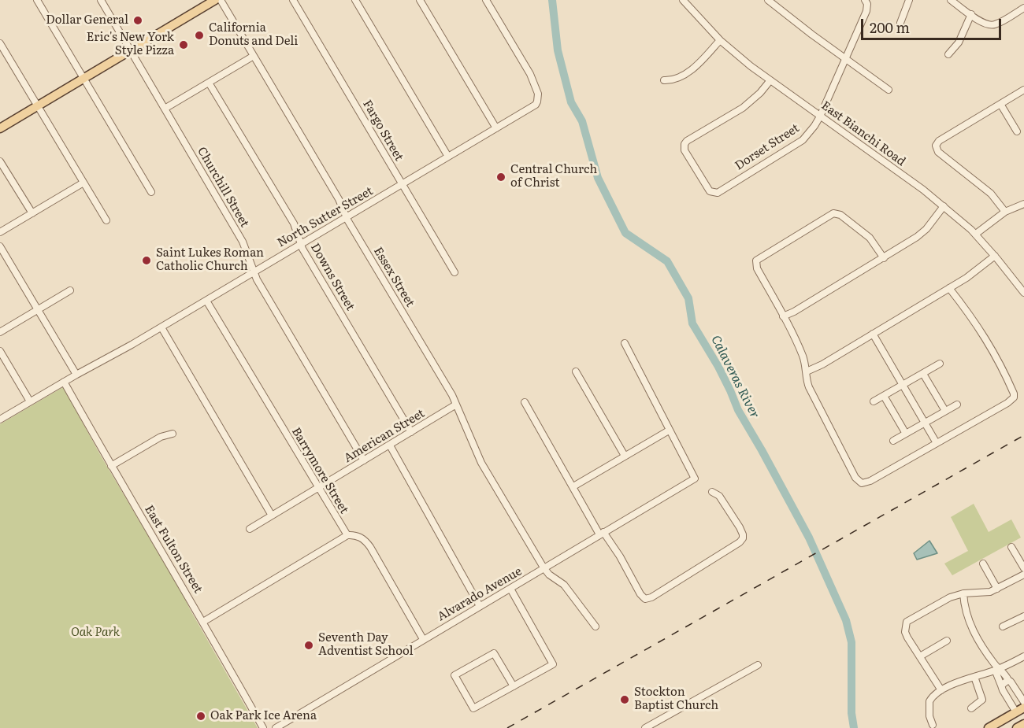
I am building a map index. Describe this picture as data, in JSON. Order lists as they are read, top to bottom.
{
  "streets": {
    "street": [
      "Fargo Street",
      "East Bianchi Road",
      "Dorset Street",
      "Churchill Street",
      "North Sutter Street",
      "Downs Street",
      "Essex Street",
      "American Street",
      "Barrymore Street",
      "East Fulton Street",
      "Alvarado Avenue"
    ]
  },
  "crossings": [
    ["Fargo Street", "North Sutter Street"],
    ["East Bianchi Road", "Dorset Street"],
    ["Churchill Street", "North Sutter Street"],
    ["Churchill Street", "American Street"],
    ["North Sutter Street", "Downs Street"],
    ["North Sutter Street", "Essex Street"],
    ["North Sutter Street", "Barrymore Street"],
    ["North Sutter Street", "East Fulton Street"],
    ["Downs Street", "American Street"],
    ["Essex Street", "American Street"],
    ["Essex Street", "Alvarado Avenue"],
    ["American Street", "Barrymore Street"]
  ],
  "water": ["Calaveras River"],
  "parks": ["Oak Park"],
  "places": [
    "Dollar General",
    "California Donuts and Deli",
    "Eric's New York Style Pizza",
    "Central Church of Christ",
    "Saint Lukes Roman Catholic Church",
    "Seventh Day Adventist School",
    "Stockton Baptist Church",
    "Oak Park Ice Arena"
  ],
  "scale_bar": "200 m"
}
